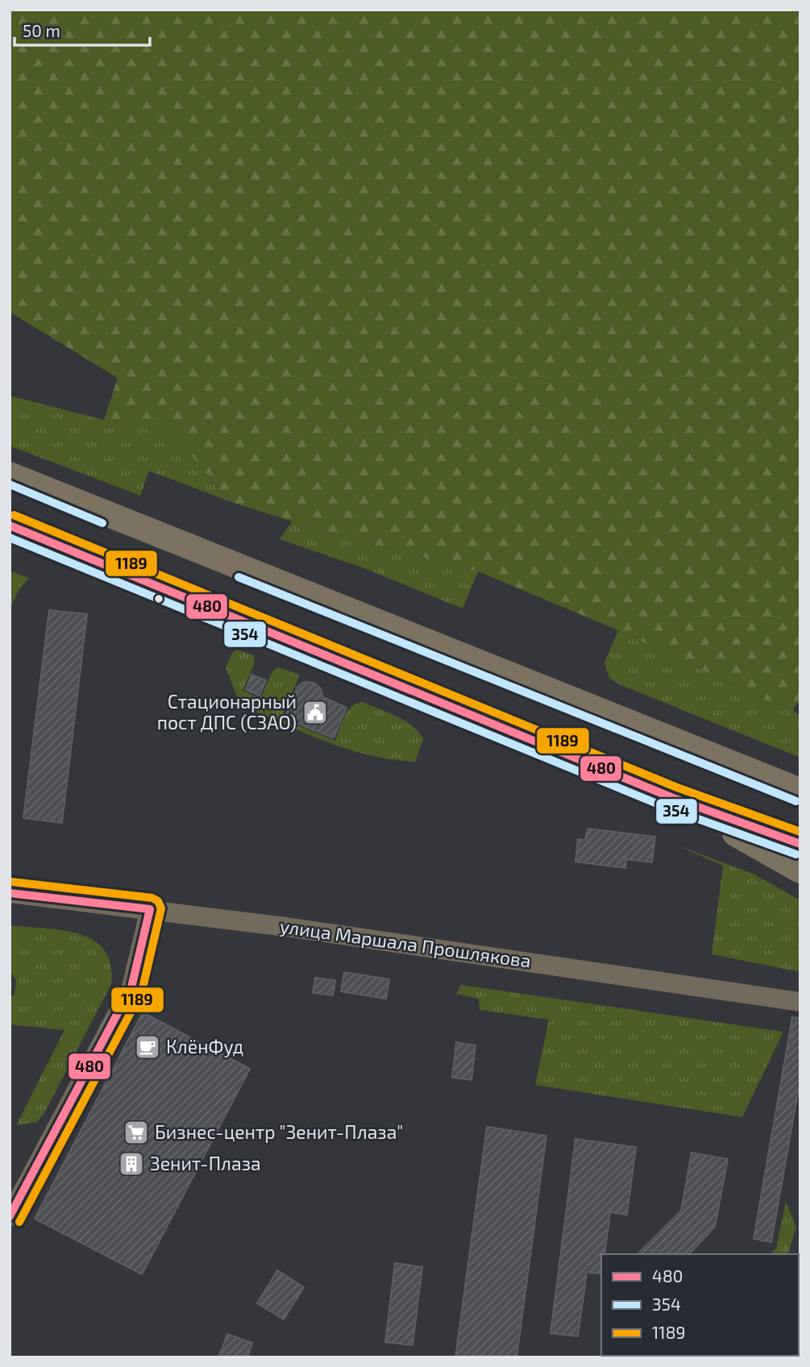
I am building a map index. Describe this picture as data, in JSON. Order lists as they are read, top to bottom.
{
  "streets": {
    "street": ["улица Маршала Прошлякова"]
  },
  "places": {
    "public building": ["Стационарный пост ДПС (СЗАО)"],
    "cafe": ["КлёнФуд"],
    "supermarket": ["Бизнес-центр \"Зенит-Плаза\""],
    "building": ["Зенит-Плаза"]
  },
  "lines": ["transit line 354", "transit line 1189", "transit line 480"],
  "legend": ["480", "354", "1189"],
  "scale_bar": "50 m"
}
